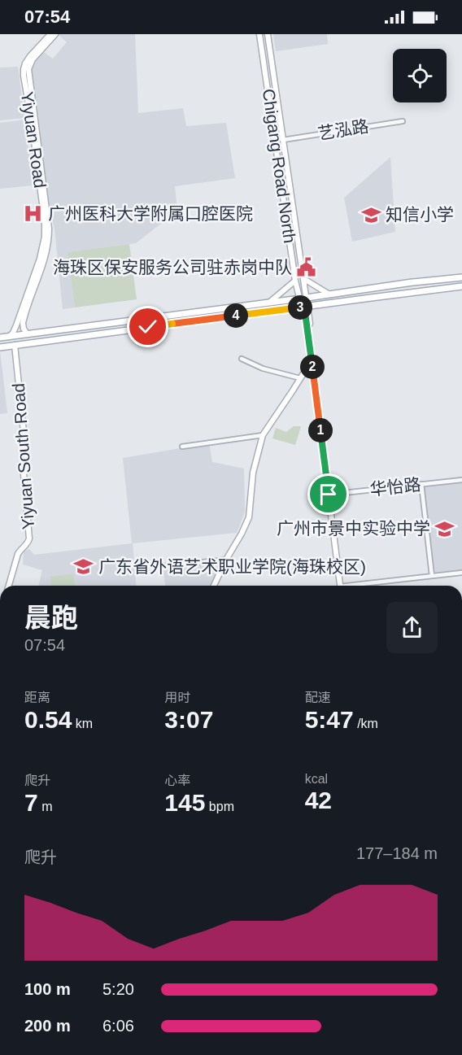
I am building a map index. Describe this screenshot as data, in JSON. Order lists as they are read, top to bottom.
{
  "streets": {
    "street": [
      "艺泓路",
      "Yiyuan Road",
      "Chigang Road North",
      "Yiyuan South Road",
      "华怡路"
    ]
  },
  "crossings": [
    ["艺泓路", "Chigang Road North"]
  ],
  "places": {
    "hospital": ["广州医科大学附属口腔医院"],
    "school or university": ["知信小学", "广州市景中实验中学", "广东省外语艺术职业学院(海珠校区)"],
    "public building": ["海珠区保安服务公司驻赤岗中队"]
  },
  "page": {
    "status": "07:54",
    "pins": [
      "3",
      "4",
      "2",
      "1"
    ],
    "heading": ["晨跑", "07:54"],
    "stats": [
      ["距离", "0.54 km"],
      ["用时", "3:07"],
      ["配速", "5:47 /km"],
      ["爬升", "7 m"],
      ["心率", "145 bpm"],
      ["kcal", "42"]
    ],
    "chart": ["爬升", "177–184 m"],
    "list": [
      {
        "name": "100 m",
        "note": "5:20"
      },
      {
        "name": "200 m",
        "note": "6:06"
      }
    ]
  }
}
